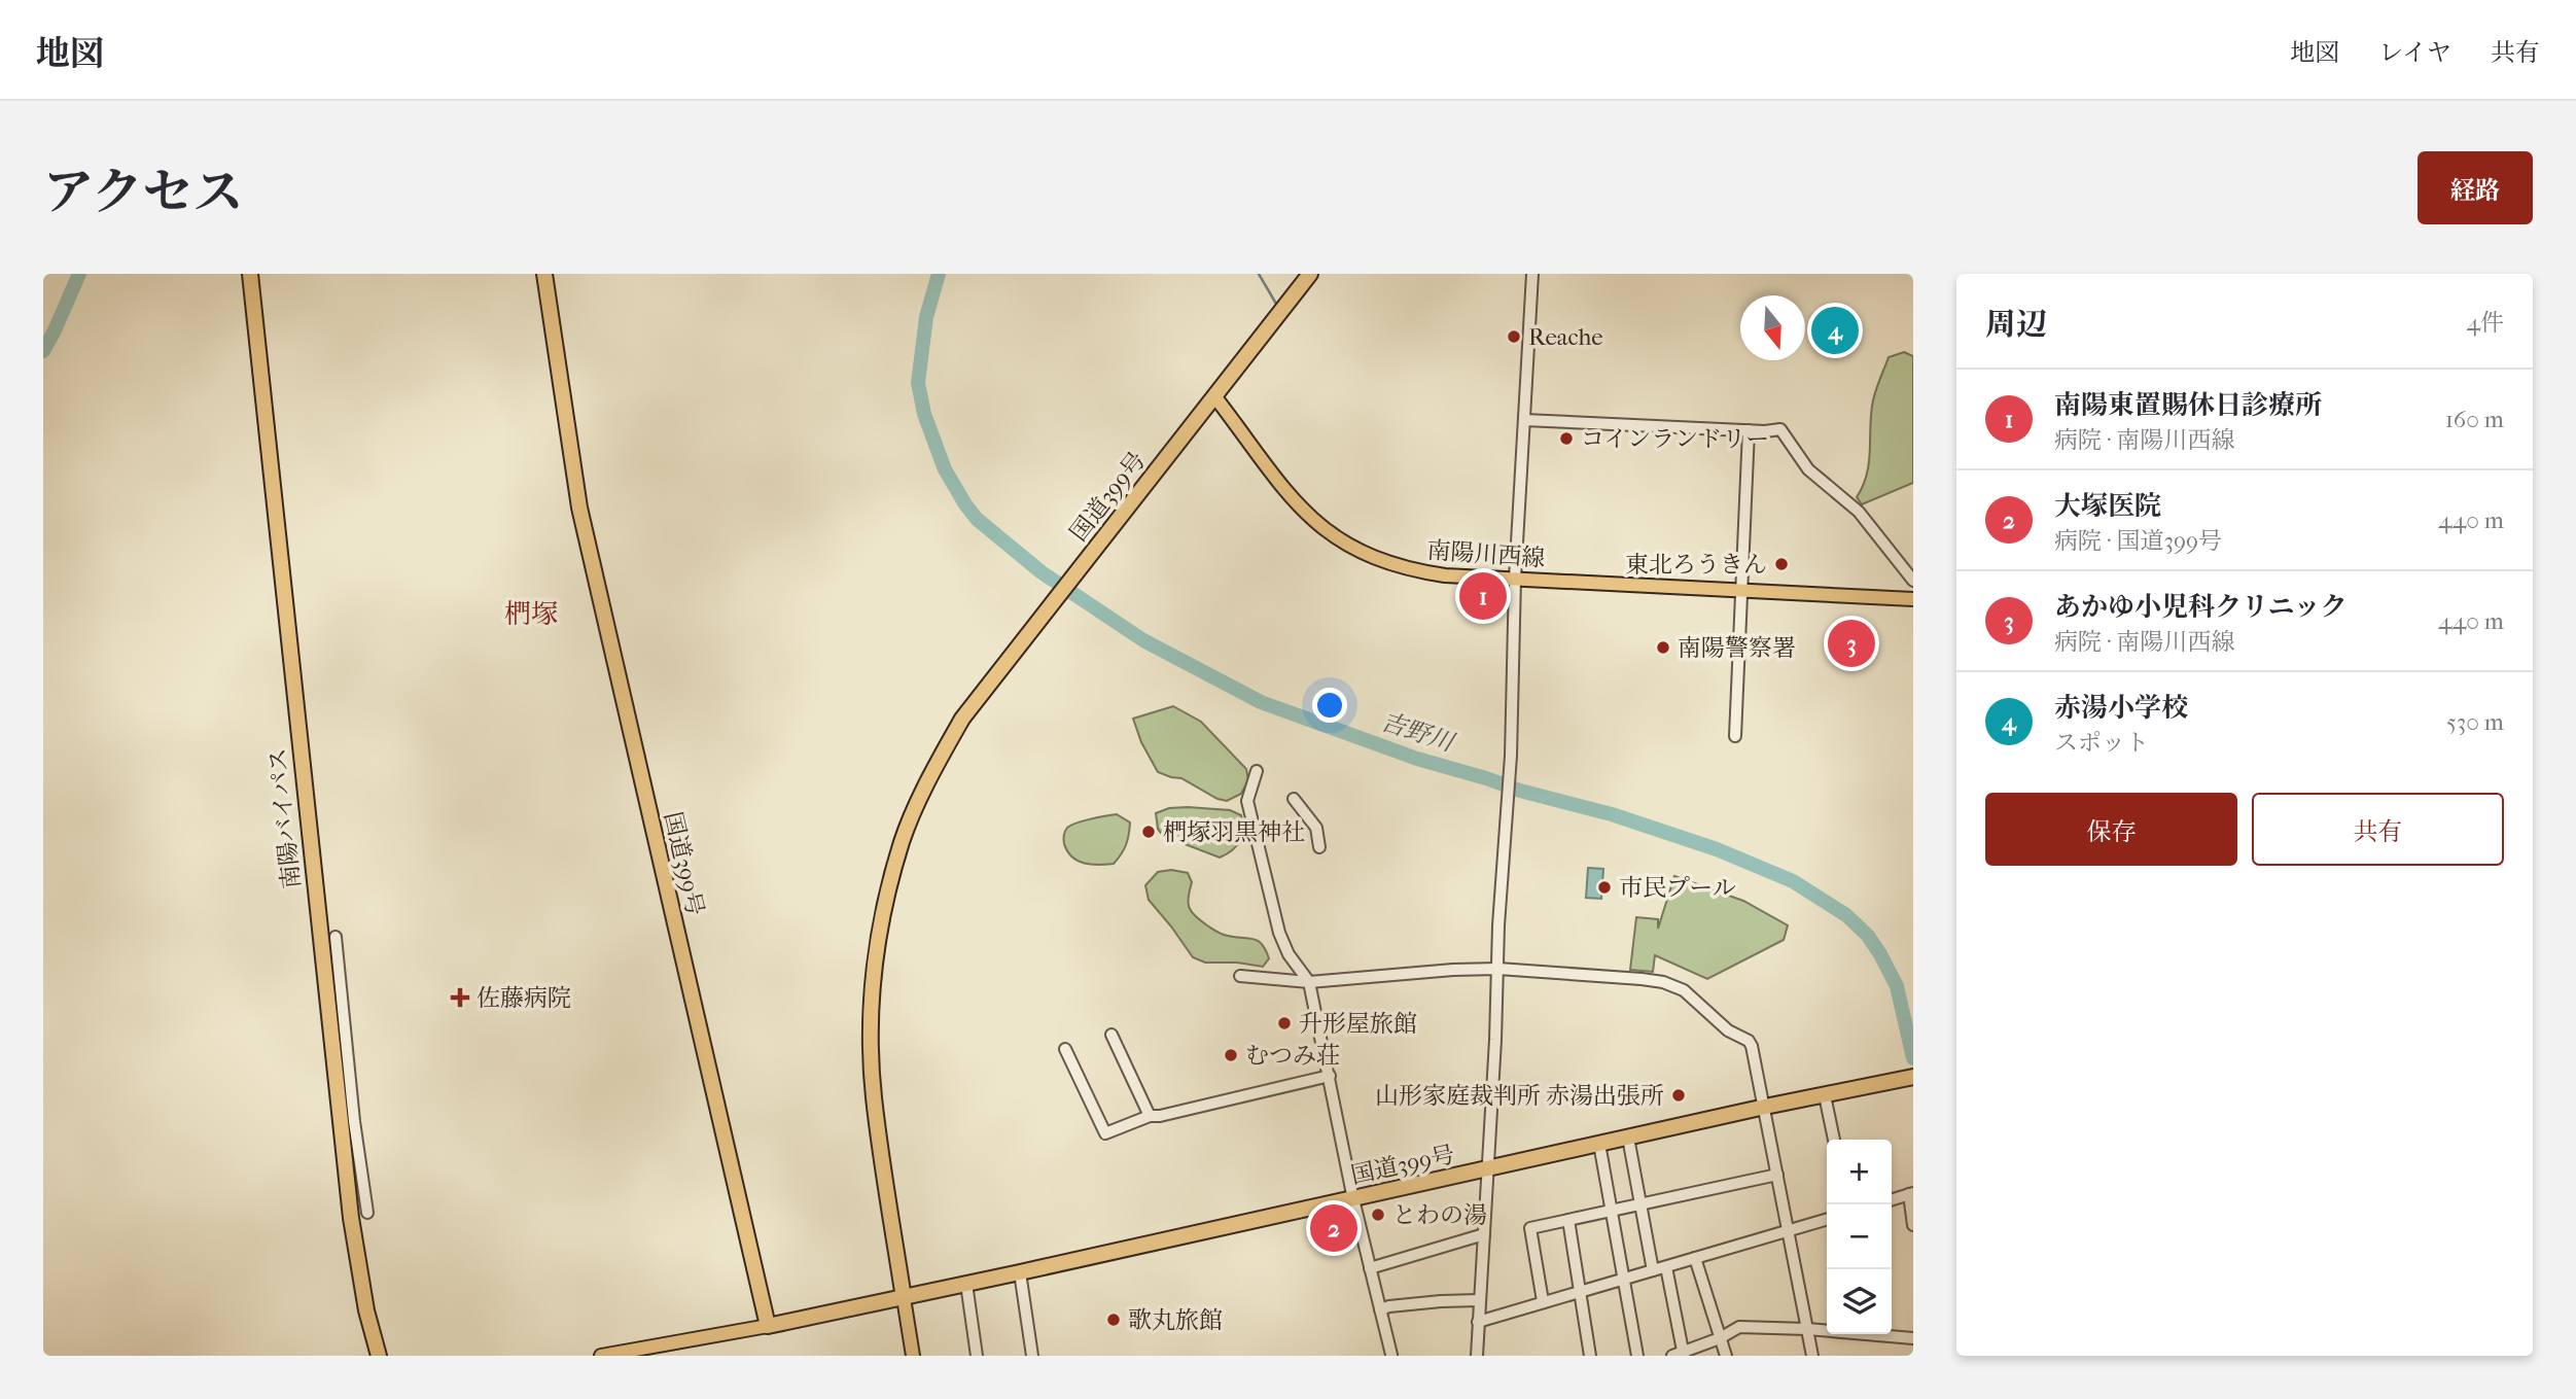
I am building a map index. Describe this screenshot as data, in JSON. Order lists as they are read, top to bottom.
{
  "streets": {
    "highway": ["国道399号", "南陽バイパス"],
    "main road": ["南陽川西線"]
  },
  "crossings": [
    ["国道399号", "南陽川西線"]
  ],
  "districts": ["椚塚"],
  "water": ["吉野川"],
  "places": {
    "other": [
      "Reache",
      "コインランドリー",
      "東北ろうきん",
      "南陽警察署",
      "椚塚羽黒神社",
      "市民プール",
      "升形屋旅館",
      "むつみ荘",
      "山形家庭裁判所 赤湯出張所",
      "とわの湯",
      "歌丸旅館"
    ],
    "health": ["佐藤病院"]
  },
  "north": "bottom",
  "page": {
    "header": "地図",
    "nav": ["地図", "レイヤ", "共有"],
    "title": "アクセス",
    "buttons": [
      "経路",
      ["保存", "共有"]
    ],
    "heading": ["周辺", "4件"],
    "pins": [
      "4",
      "1",
      "3",
      "2"
    ],
    "list": [
      {
        "mark": "1",
        "name": "南陽東置賜休日診療所",
        "note": "病院 · 南陽川西線",
        "value": "160 m"
      },
      {
        "mark": "2",
        "name": "大塚医院",
        "note": "病院 · 国道399号",
        "value": "440 m"
      },
      {
        "mark": "3",
        "name": "あかゆ小児科クリニック",
        "note": "病院 · 南陽川西線",
        "value": "440 m"
      },
      {
        "mark": "4",
        "name": "赤湯小学校",
        "note": "スポット",
        "value": "530 m"
      }
    ],
    "map_buttons": ["+", "−"]
  }
}
